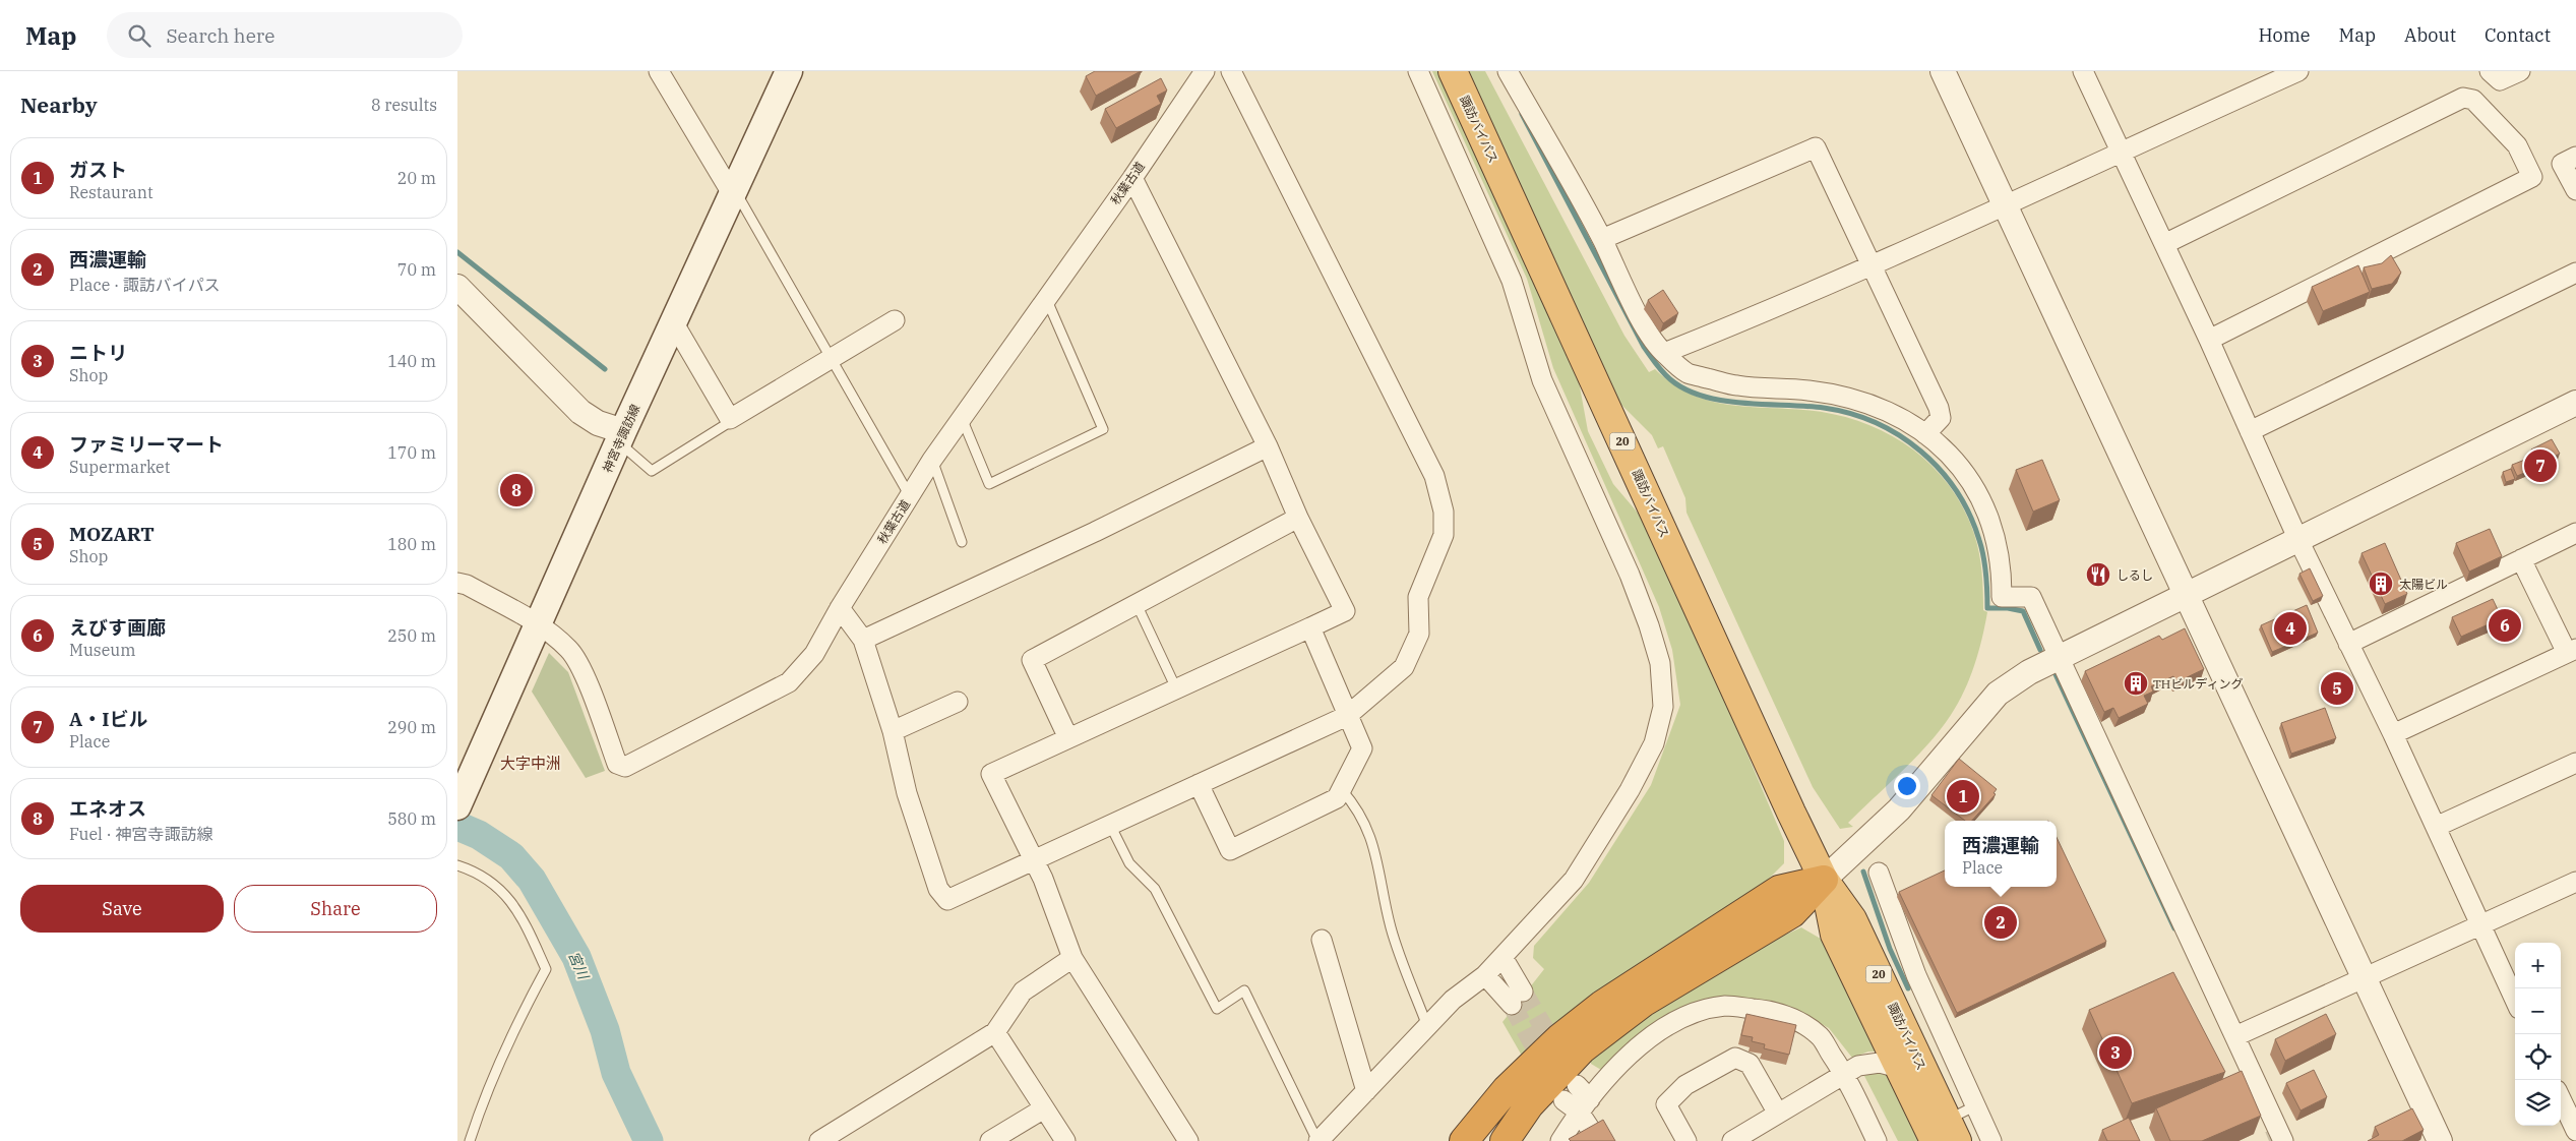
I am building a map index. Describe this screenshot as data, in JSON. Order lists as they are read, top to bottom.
{
  "streets": {
    "highway": ["諏訪バイパス", "20"],
    "main road": ["神宮寺諏訪線"],
    "street": ["秋葉古道"]
  },
  "crossings": [
    ["秋葉古道", "神宮寺諏訪線"]
  ],
  "districts": ["大字中洲"],
  "water": ["宮川"],
  "places": {
    "restaurant": ["しるし"],
    "building": ["太陽ビル", "THビルディング"]
  },
  "page": {
    "header": "Map",
    "search": "Search here",
    "nav": [
      "Home",
      "Map",
      "About",
      "Contact"
    ],
    "heading": ["Nearby", "8 results"],
    "list": [
      {
        "mark": "1",
        "name": "ガスト",
        "note": "Restaurant",
        "value": "20 m"
      },
      {
        "mark": "2",
        "name": "西濃運輸",
        "note": "Place · 諏訪バイパス",
        "value": "70 m"
      },
      {
        "mark": "3",
        "name": "ニトリ",
        "note": "Shop",
        "value": "140 m"
      },
      {
        "mark": "4",
        "name": "ファミリーマート",
        "note": "Supermarket",
        "value": "170 m"
      },
      {
        "mark": "5",
        "name": "MOZART",
        "note": "Shop",
        "value": "180 m"
      },
      {
        "mark": "6",
        "name": "えびす画廊",
        "note": "Museum",
        "value": "250 m"
      },
      {
        "mark": "7",
        "name": "A・Iビル",
        "note": "Place",
        "value": "290 m"
      },
      {
        "mark": "8",
        "name": "エネオス",
        "note": "Fuel · 神宮寺諏訪線",
        "value": "580 m"
      }
    ],
    "pins": [
      "7",
      "8",
      "6",
      "4",
      "5",
      "1",
      "2",
      "3"
    ],
    "popup": ["西濃運輸", "Place"],
    "buttons": ["Save", "Share"],
    "map_buttons": ["+", "−"]
  }
}
